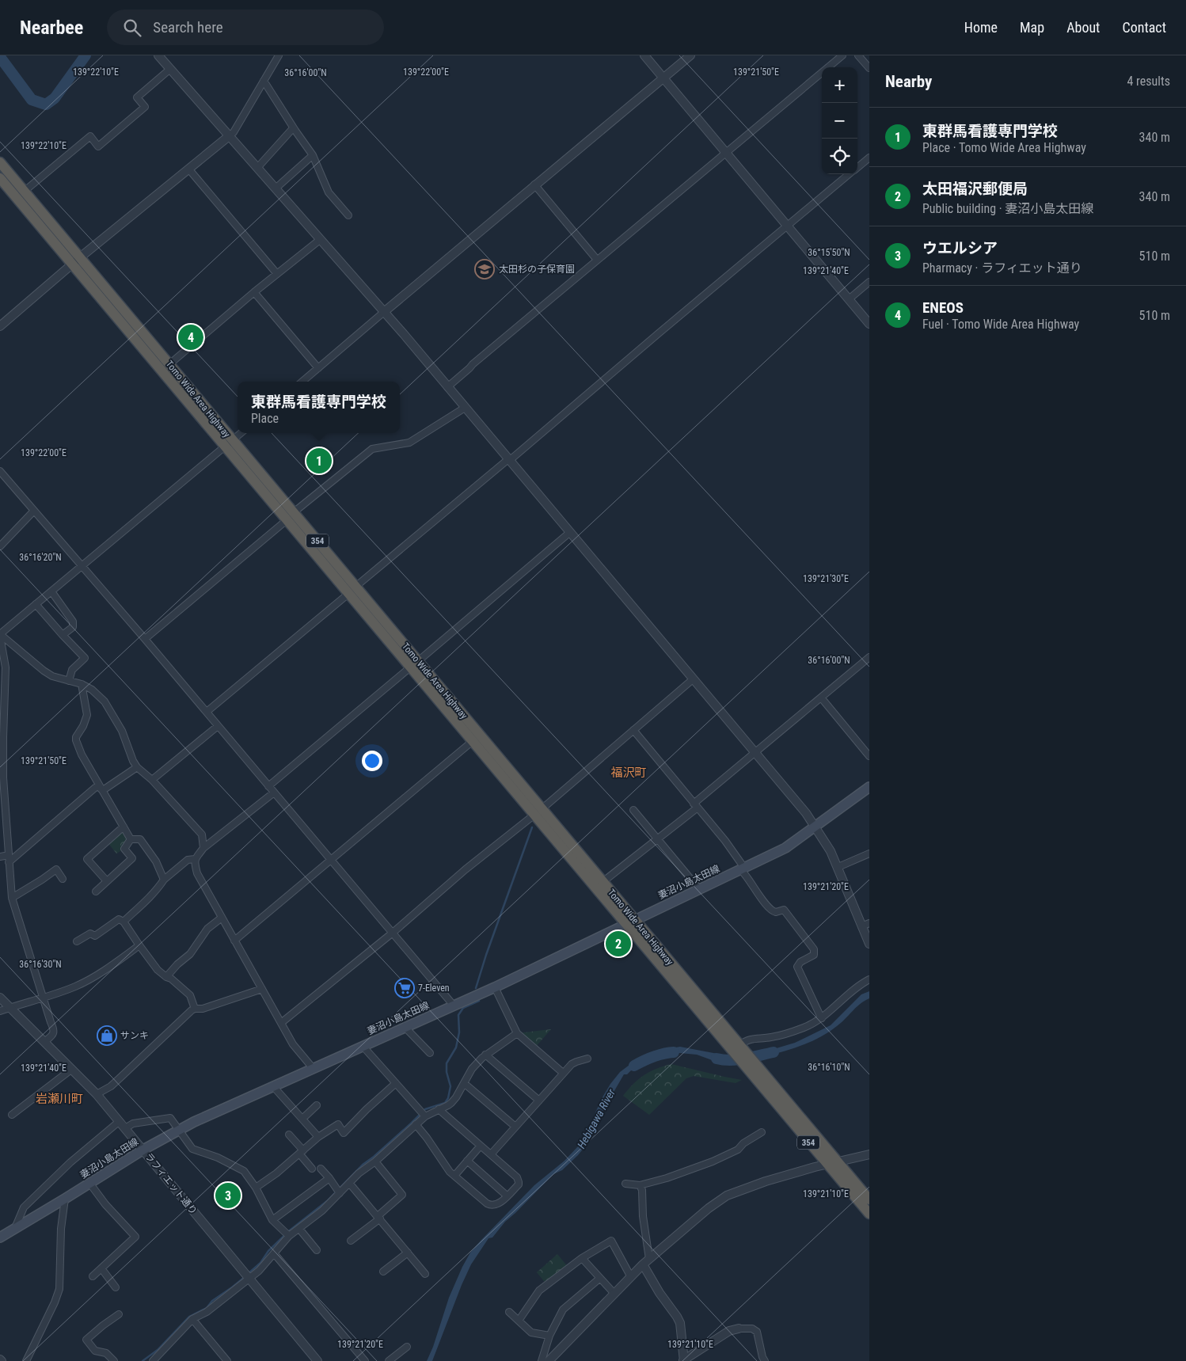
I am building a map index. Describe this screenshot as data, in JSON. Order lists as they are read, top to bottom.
{
  "streets": {
    "highway": ["Tomo Wide Area Highway", "354"],
    "main road": ["妻沼小島太田線"],
    "street": ["ラフィエット通り"]
  },
  "crossings": [
    ["Tomo Wide Area Highway", "妻沼小島太田線"],
    ["妻沼小島太田線", "ラフィエット通り"]
  ],
  "districts": ["福沢町", "岩瀬川町"],
  "water": ["Hebigawa River"],
  "places": {
    "school or university": ["太田杉の子保育園"],
    "supermarket": ["7-Eleven"],
    "shop": ["サンキ"]
  },
  "page": {
    "header": "Nearbee",
    "search": "Search here",
    "nav": [
      "Home",
      "Map",
      "About",
      "Contact"
    ],
    "heading": ["Nearby", "4 results"],
    "map_buttons": ["+", "−"],
    "list": [
      {
        "mark": "1",
        "name": "東群馬看護専門学校",
        "note": "Place · Tomo Wide Area Highway",
        "value": "340 m"
      },
      {
        "mark": "2",
        "name": "太田福沢郵便局",
        "note": "Public building · 妻沼小島太田線",
        "value": "340 m"
      },
      {
        "mark": "3",
        "name": "ウエルシア",
        "note": "Pharmacy · ラフィエット通り",
        "value": "510 m"
      },
      {
        "mark": "4",
        "name": "ENEOS",
        "note": "Fuel · Tomo Wide Area Highway",
        "value": "510 m"
      }
    ],
    "pins": [
      "4",
      "1",
      "2",
      "3"
    ],
    "popup": ["東群馬看護専門学校", "Place"]
  },
  "coordinates": [
    "139°22'10\"E",
    "139°22'00\"E",
    "139°21'50\"E",
    "36°16'00\"N",
    "36°15'50\"N",
    "139°21'40\"E",
    "36°16'20\"N",
    "139°21'30\"E",
    "139°21'20\"E",
    "36°16'30\"N",
    "36°16'10\"N",
    "139°21'10\"E"
  ]
}
